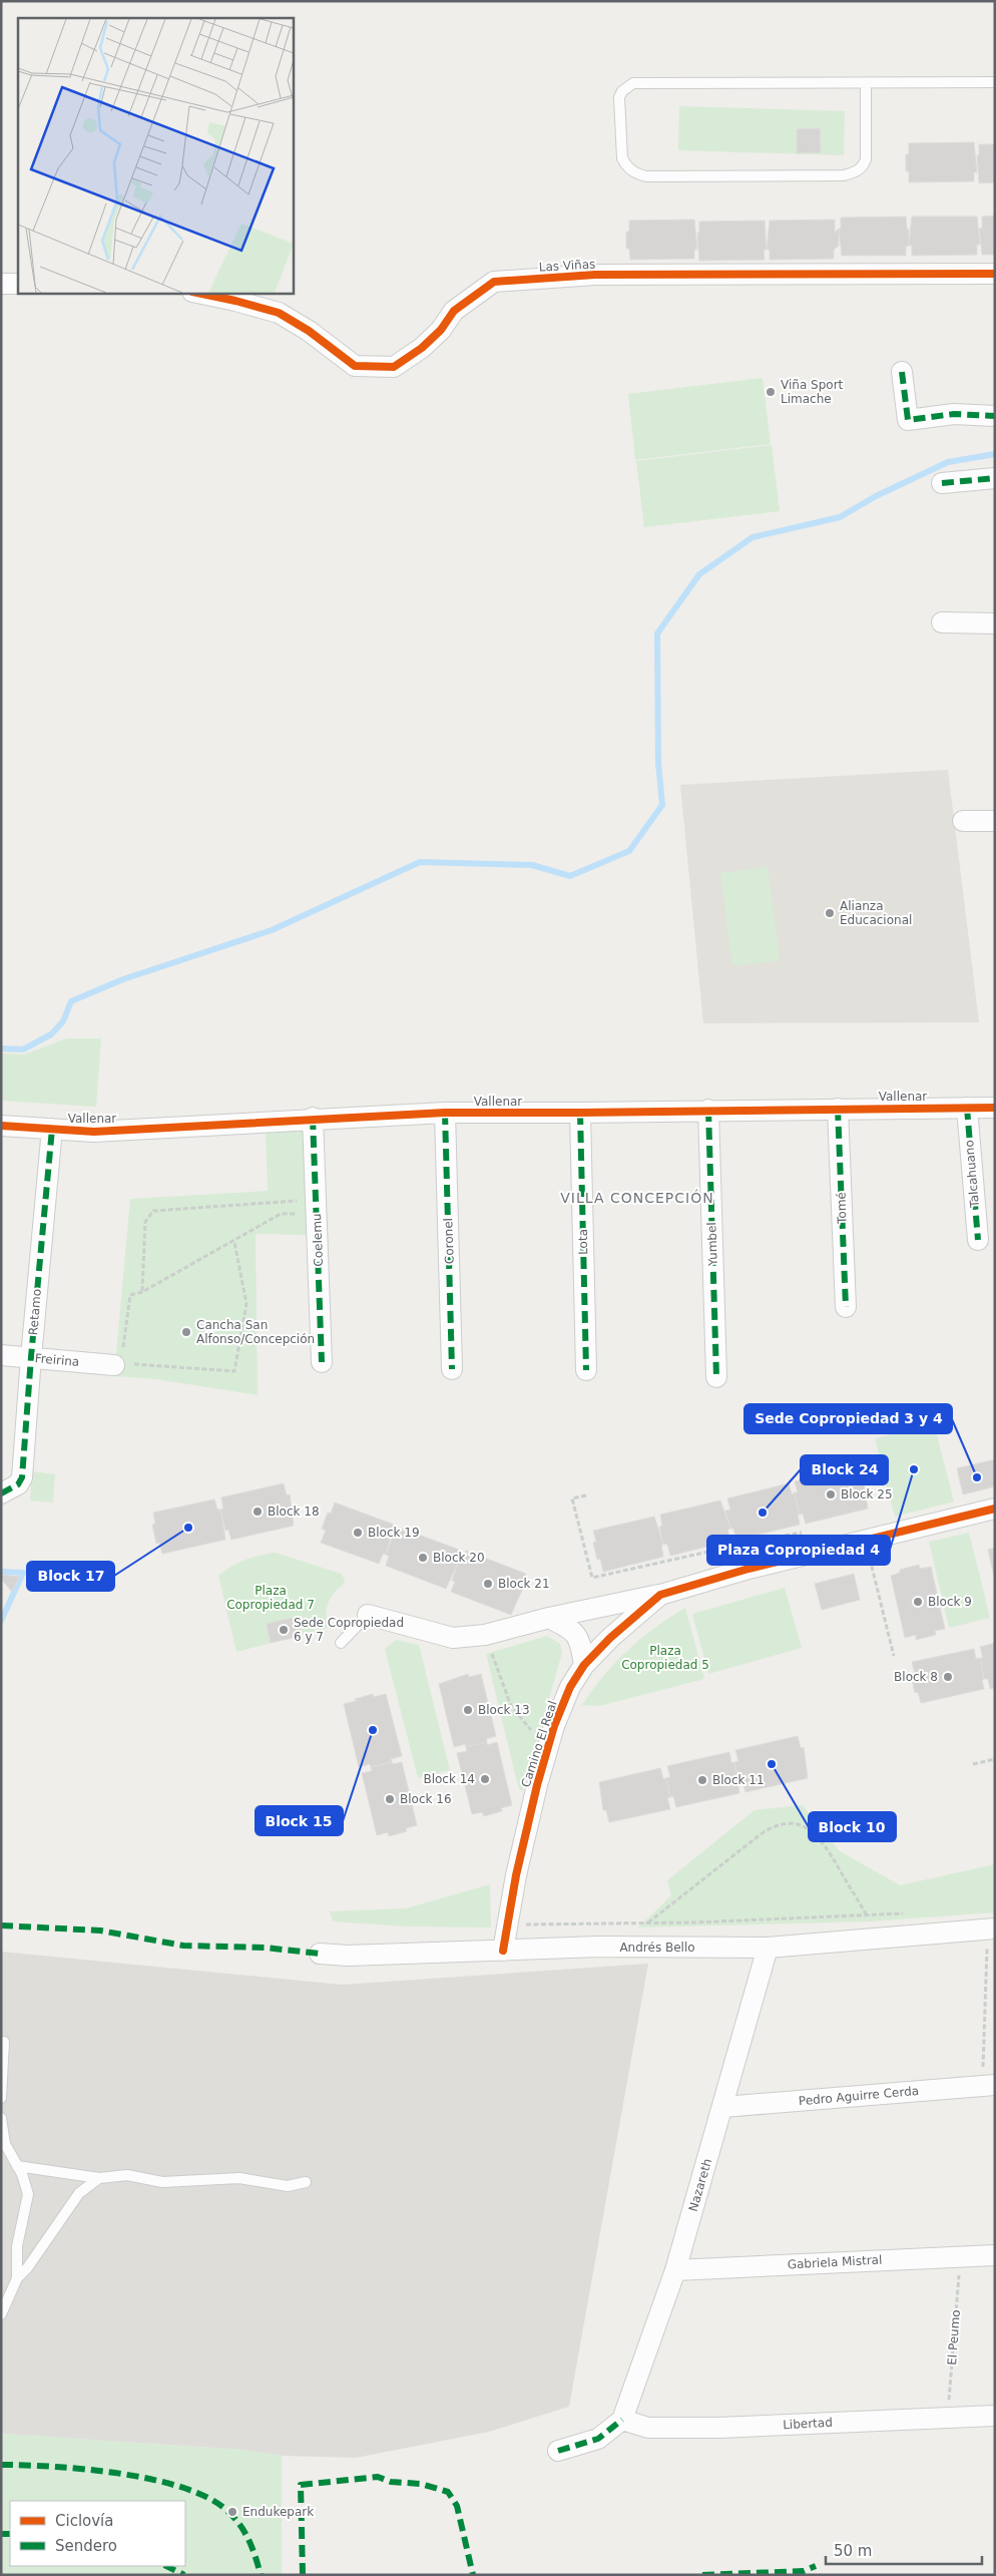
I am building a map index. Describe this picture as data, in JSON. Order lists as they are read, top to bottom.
{
  "streets": {
    "street": [
      "Las Viñas",
      "Vallenar",
      "Talcahuano",
      "Tomé",
      "Coelemu",
      "Coronel",
      "Lota",
      "Yumbel",
      "Retamo",
      "Freirina",
      "Camino El Real",
      "Andrés Bello",
      "Pedro Aguirre Cerda",
      "Nazareth",
      "Gabriela Mistral",
      "Libertad"
    ],
    "path": ["El Peumo"]
  },
  "crossings": [
    ["Vallenar", "Talcahuano"],
    ["Vallenar", "Tomé"],
    ["Vallenar", "Coelemu"],
    ["Vallenar", "Coronel"],
    ["Vallenar", "Lota"],
    ["Vallenar", "Yumbel"],
    ["Vallenar", "Retamo"],
    ["Retamo", "Freirina"],
    ["Camino El Real", "Andrés Bello"],
    ["Andrés Bello", "Nazareth"],
    ["Pedro Aguirre Cerda", "Nazareth"],
    ["Nazareth", "Gabriela Mistral"],
    ["Nazareth", "Libertad"],
    ["Gabriela Mistral", "El Peumo"],
    ["El Peumo", "Libertad"]
  ],
  "districts": ["VILLA CONCEPCIÓN"],
  "parks": ["Plaza Copropiedad 7", "Plaza Copropiedad 5"],
  "places": [
    "Viña Sport Limache",
    "Alianza Educacional",
    "Cancha San Alfonso/Concepción",
    "Plaza Copropiedad 4",
    "Sede Copropiedad 3 y 4",
    "Block 25",
    "Block 18",
    "Block 24",
    "Block 17",
    "Block 19",
    "Block 20",
    "Block 21",
    "Block 9",
    "Sede Copropiedad 6 y 7",
    "Block 8",
    "Block 13",
    "Block 15",
    "Block 10",
    "Block 14",
    "Block 11",
    "Block 16",
    "Endukepark"
  ],
  "legend": ["Ciclovía", "Sendero"],
  "scale_bar": "50 m"
}
